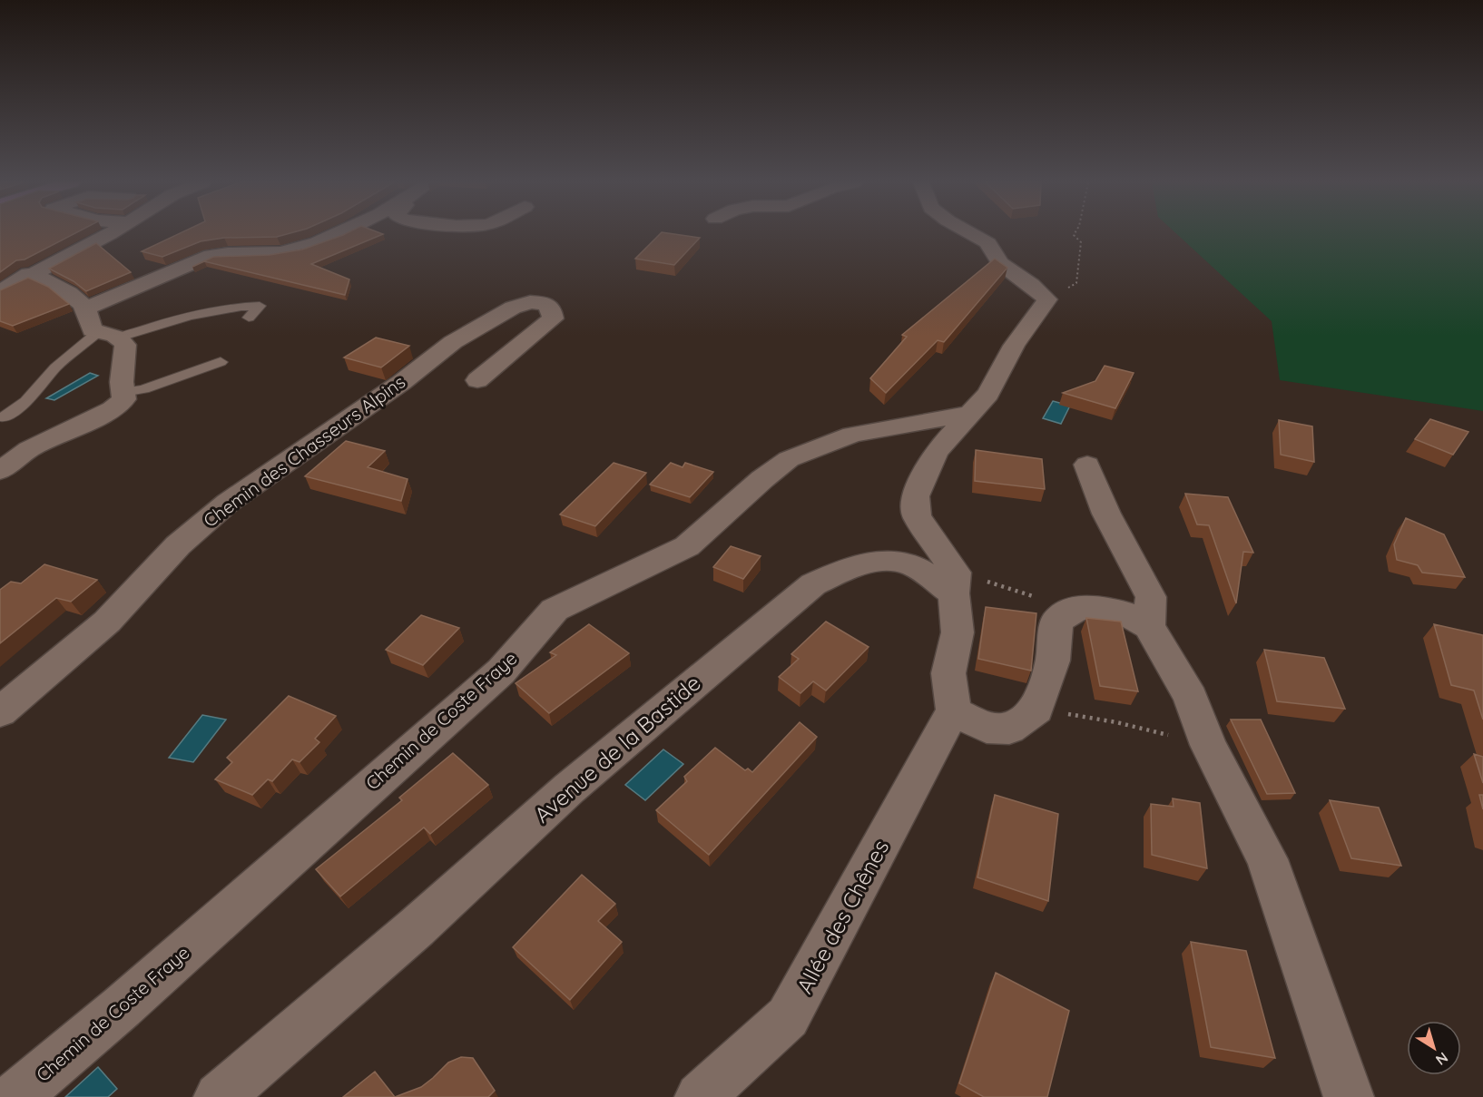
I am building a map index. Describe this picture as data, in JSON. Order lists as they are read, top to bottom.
{
  "streets": {
    "street": [
      "Chemin des Chasseurs Alpins",
      "Chemin de Coste Fraye",
      "Avenue de la Bastide",
      "Allée des Chênes"
    ]
  },
  "north": "bottom right"
}
